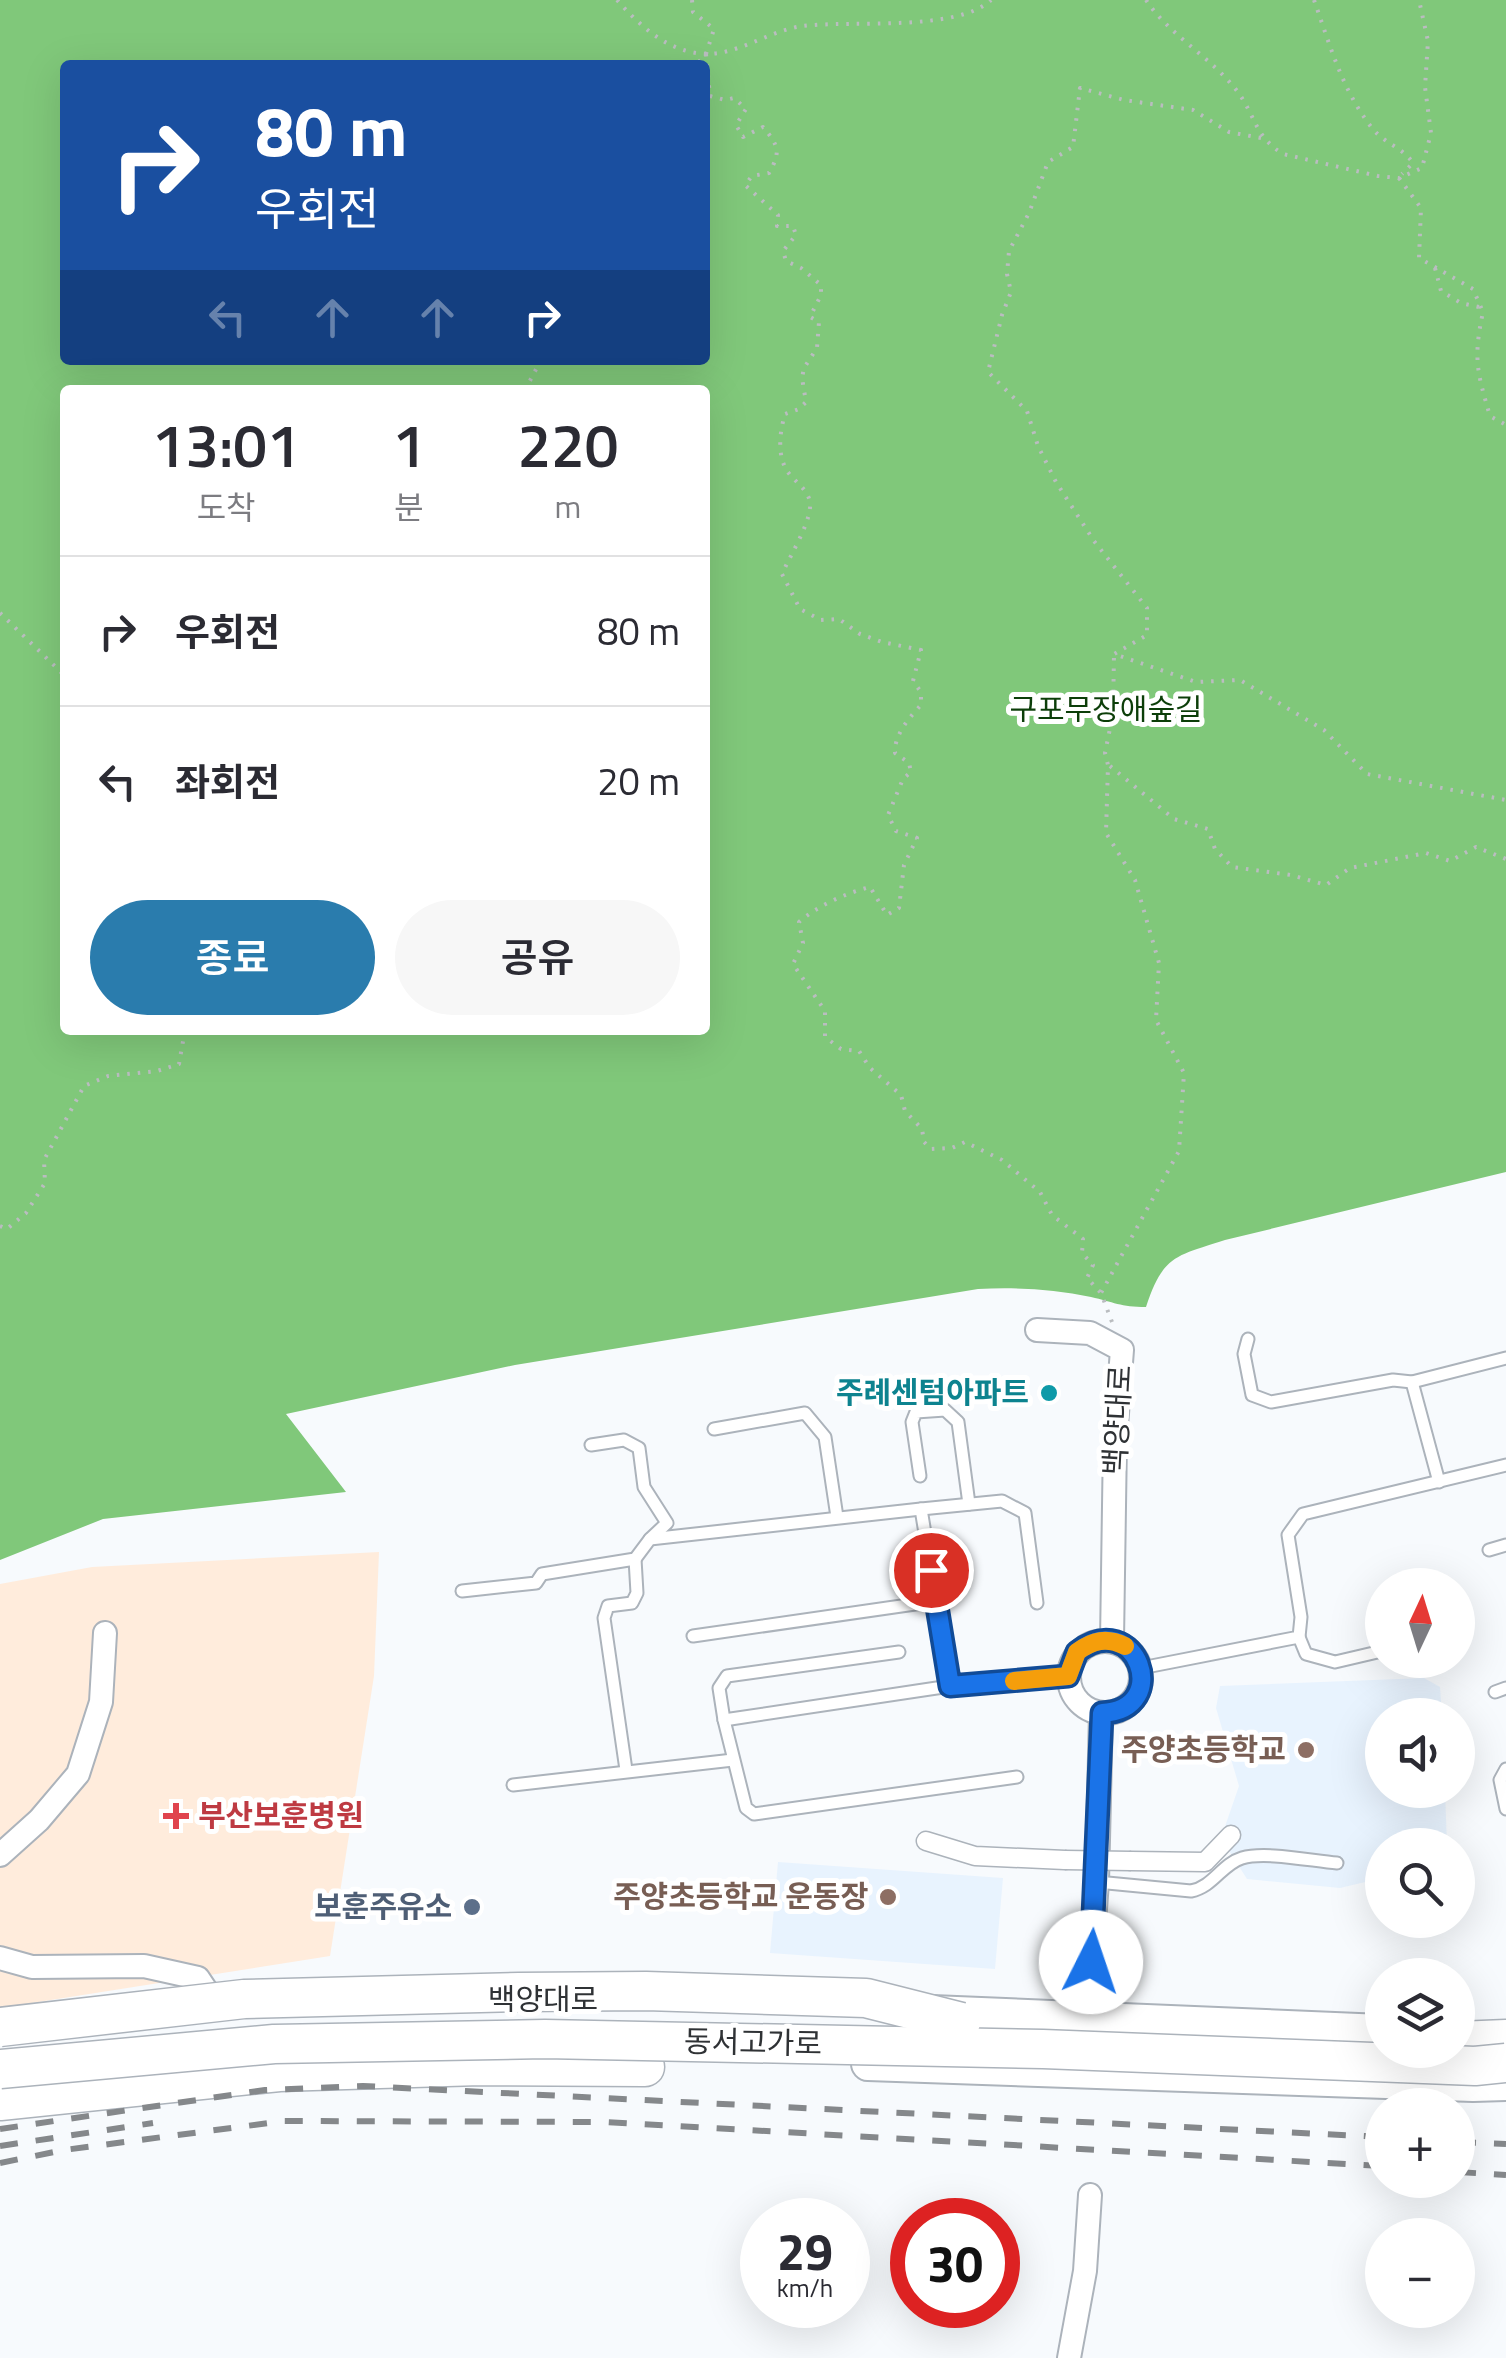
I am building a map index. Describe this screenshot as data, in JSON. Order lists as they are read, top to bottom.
{
  "streets": {
    "highway": ["동서고가로"],
    "main road": ["백양대로"]
  },
  "crossings": [
    ["백양대로", "동서고가로"]
  ],
  "parks": ["구포무장애숲길"],
  "places": {
    "other": [
      "주례센텀아파트",
      "주양초등학교",
      "주양초등학교 운동장",
      "보훈주유소"
    ],
    "health": ["부산보훈병원"]
  },
  "north": "top",
  "page": {
    "turn": ["80 m", "우회전"],
    "eta": [
      "13:01",
      "도착",
      "1",
      "분",
      "220",
      "m"
    ],
    "list": [
      {
        "name": "우회전",
        "value": "80 m"
      },
      {
        "name": "좌회전",
        "value": "20 m"
      }
    ],
    "buttons": ["종료", "공유"],
    "map_buttons": ["+", "−"],
    "speed": "29 km/h",
    "limit": "30"
  }
}
